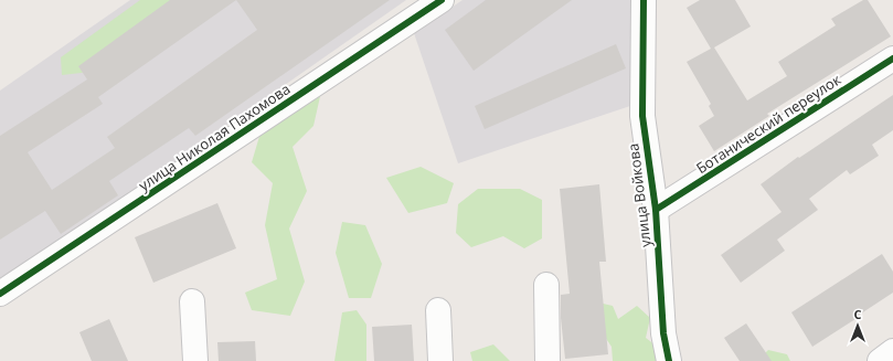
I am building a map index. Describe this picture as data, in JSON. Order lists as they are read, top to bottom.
{
  "streets": {
    "street": ["Ботанический переулок", "улица Николая Пахомова", "улица Войкова"]
  },
  "crossings": [
    ["Ботанический переулок", "улица Войкова"]
  ],
  "north": "top"
}
